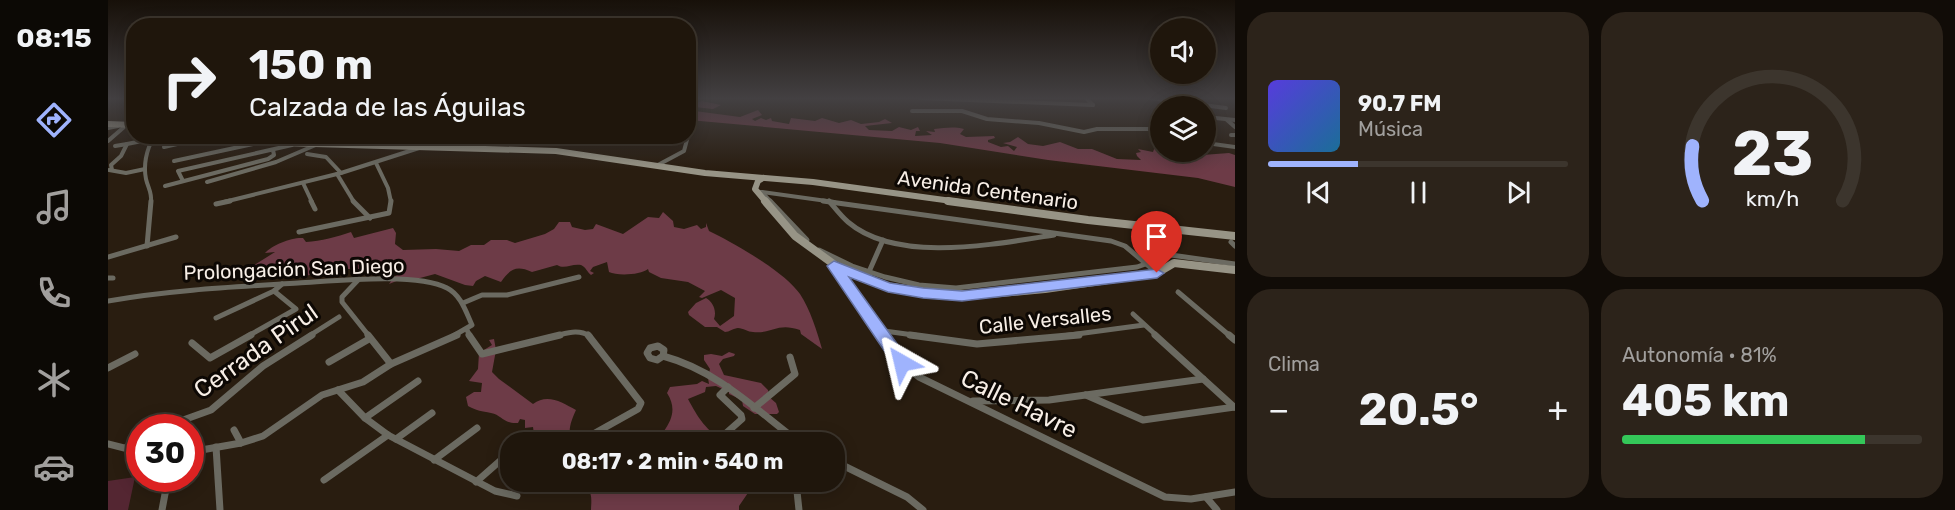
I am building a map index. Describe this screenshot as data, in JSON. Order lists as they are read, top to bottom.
{
  "streets": {
    "main road": ["Avenida Centenario"],
    "street": [
      "Prolongación San Diego",
      "Calle Versalles",
      "Cerrada Pirul",
      "Calle Havre"
    ]
  },
  "crossings": [
    ["Calle Versalles", "Calle Havre"]
  ],
  "page": {
    "tabs": "08:15",
    "turn": ["150 m", "Calzada de las Águilas"],
    "song": ["90.7 FM", "Música"],
    "tile": [
      "Clima",
      ["Autonomía · 81%", "405 km"]
    ],
    "heat": ["−", "20.5°", "+"],
    "limit": "30",
    "trip": "08:17 · 2 min · 540 m",
    "gauge": ["23", "km/h"]
  }
}
